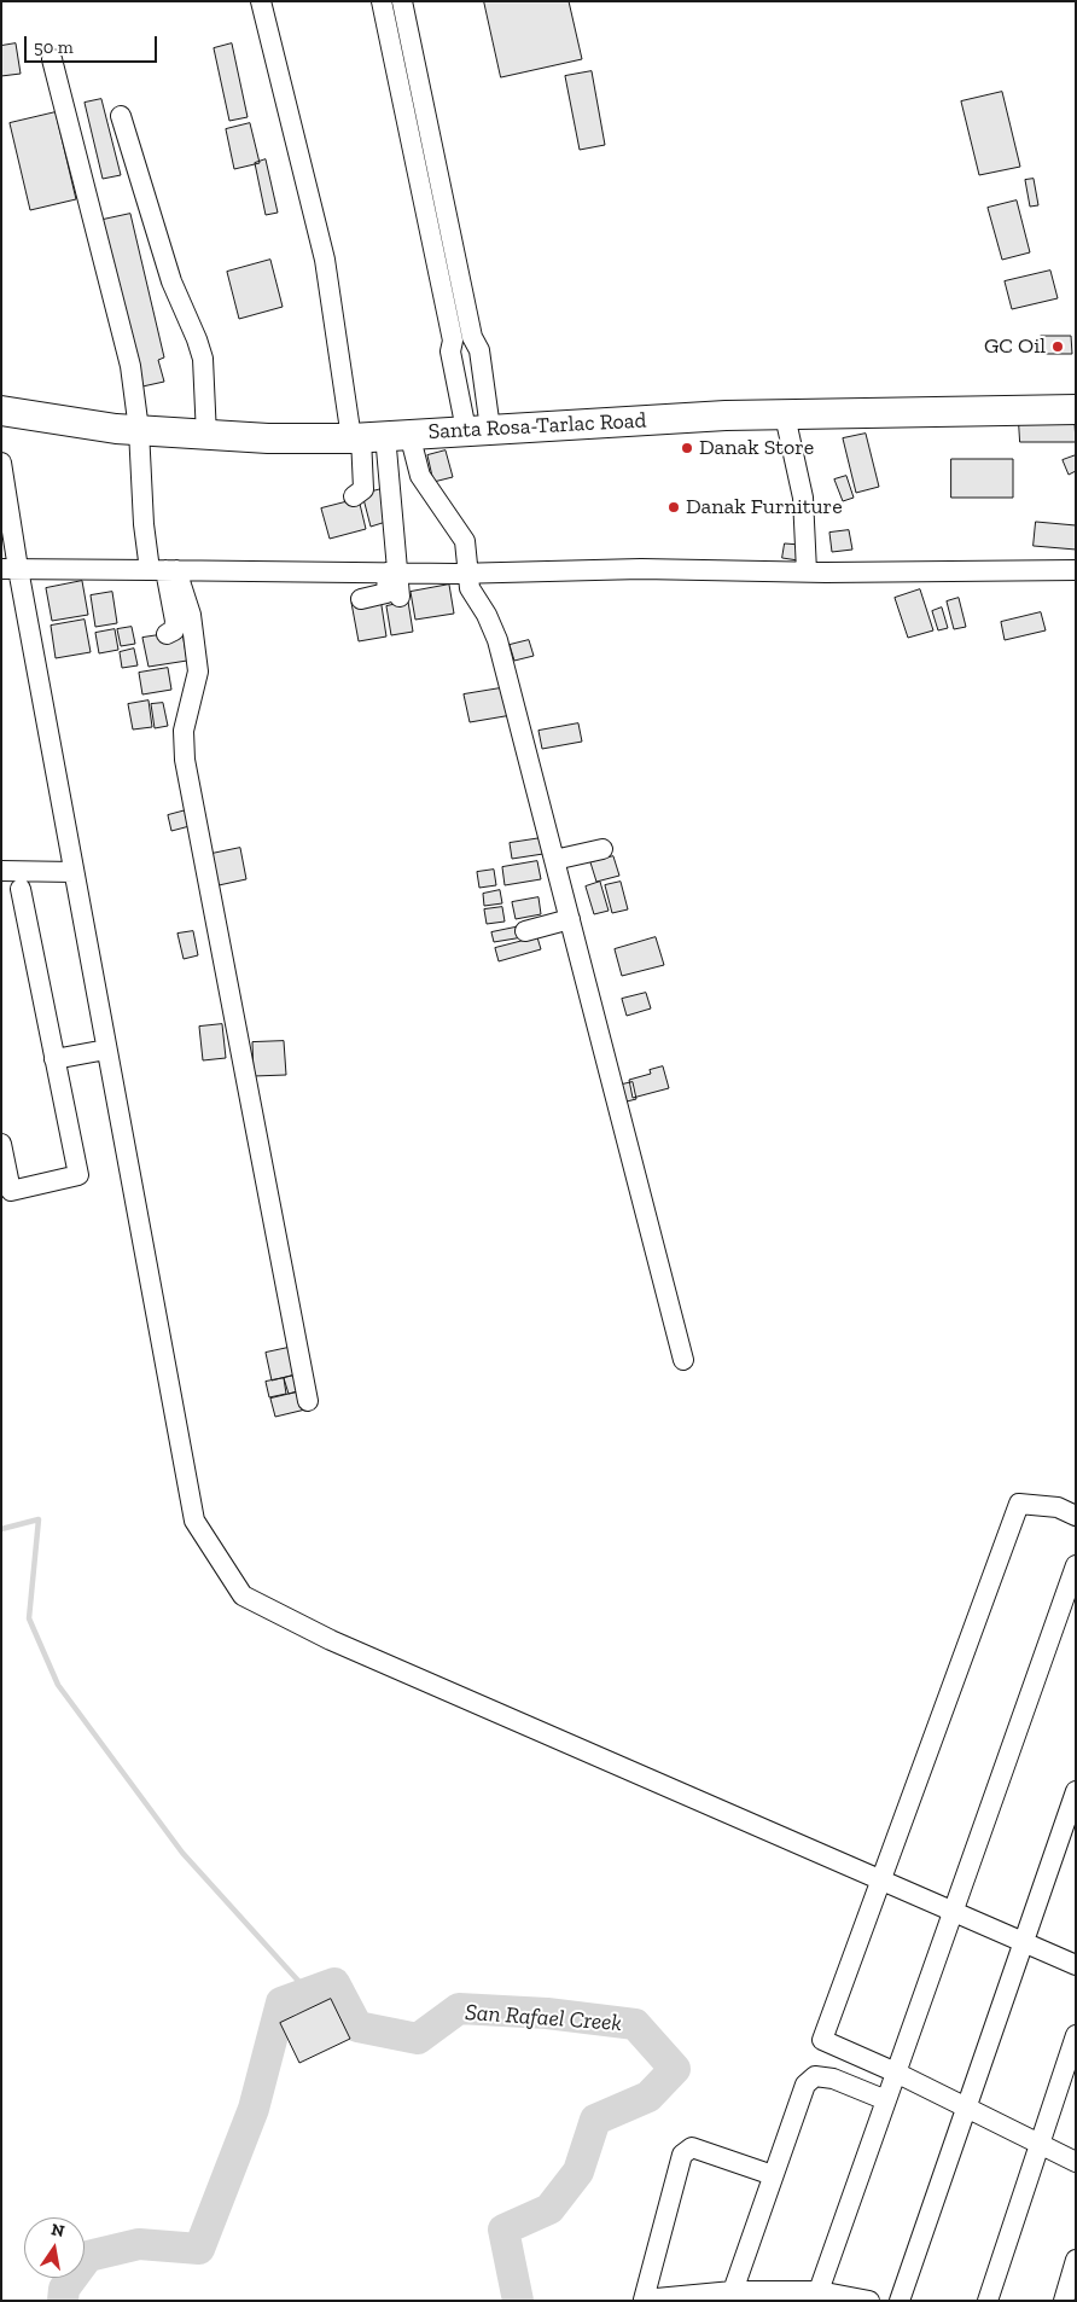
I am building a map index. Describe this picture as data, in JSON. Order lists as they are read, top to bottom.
{
  "streets": {
    "highway": ["Santa Rosa-Tarlac Road"]
  },
  "water": ["San Rafael Creek"],
  "places": ["GC Oil", "Danak Store", "Danak Furniture"],
  "scale_bar": "50 m",
  "north": "top"
}
